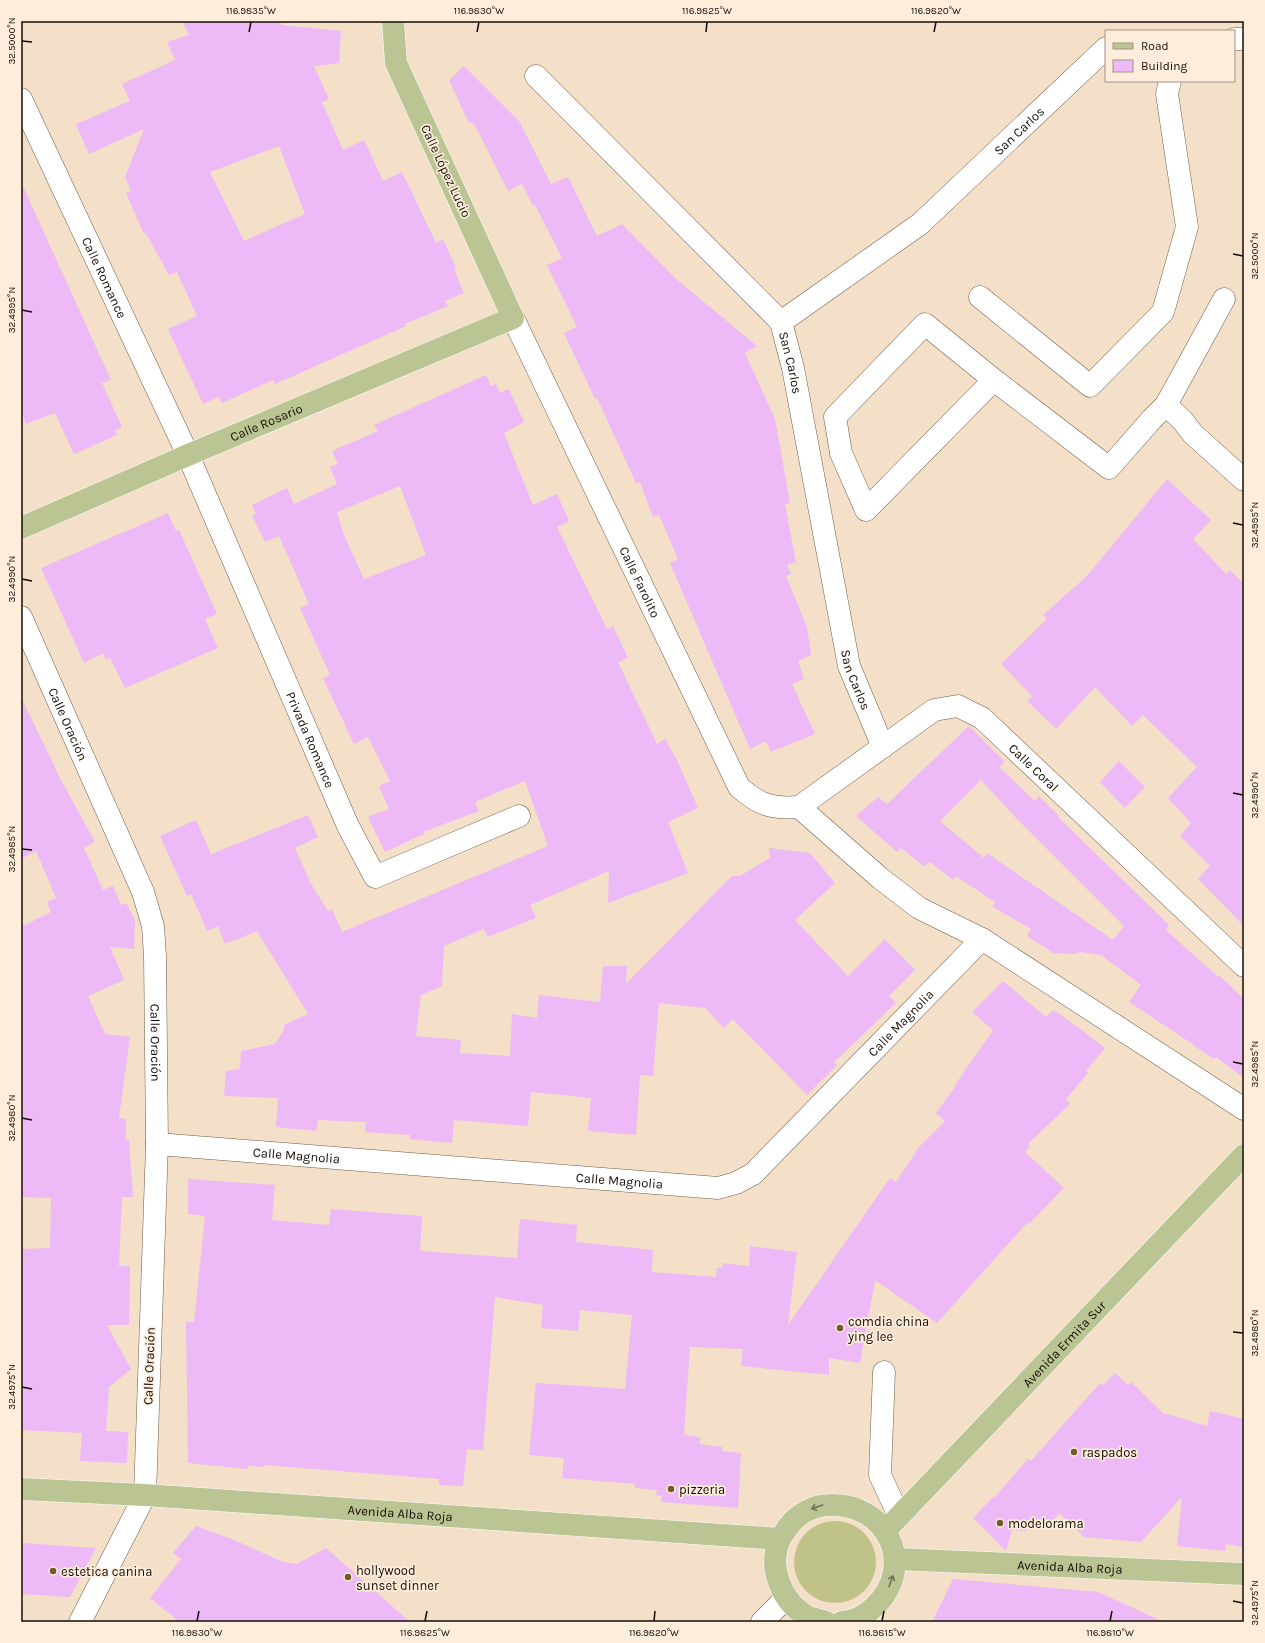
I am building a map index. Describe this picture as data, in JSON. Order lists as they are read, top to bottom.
{
  "streets": {
    "main road": [
      "Calle López Lucio",
      "Calle Rosario",
      "Avenida Ermita Sur",
      "Avenida Alba Roja"
    ],
    "street": [
      "San Carlos",
      "Calle Romance",
      "Calle Farolito",
      "Calle Oración",
      "Privada Romance",
      "Calle Coral",
      "Calle Magnolia"
    ]
  },
  "crossings": [
    ["San Carlos", "Calle Coral"],
    ["Calle López Lucio", "Calle Rosario"],
    ["Calle López Lucio", "Calle Farolito"],
    ["Calle Romance", "Calle Rosario"],
    ["Calle Romance", "Privada Romance"],
    ["Calle Rosario", "Calle Farolito"],
    ["Calle Rosario", "Privada Romance"],
    ["Calle Farolito", "Calle Coral"],
    ["Calle Oración", "Calle Magnolia"],
    ["Calle Oración", "Avenida Alba Roja"]
  ],
  "places": [
    "comdia china ying lee",
    "raspados",
    "pizzeria",
    "modelorama",
    "estetica canina",
    "hollywood sunset dinner"
  ],
  "legend": ["Road", "Building"],
  "coordinates": [
    "116.9835°W",
    "116.9830°W",
    "116.9825°W",
    "116.9820°W",
    "32.5000°N",
    "32.4995°N",
    "32.4990°N",
    "32.4985°N",
    "32.4980°N",
    "32.4975°N",
    "116.9815°W",
    "116.9810°W"
  ]
}
